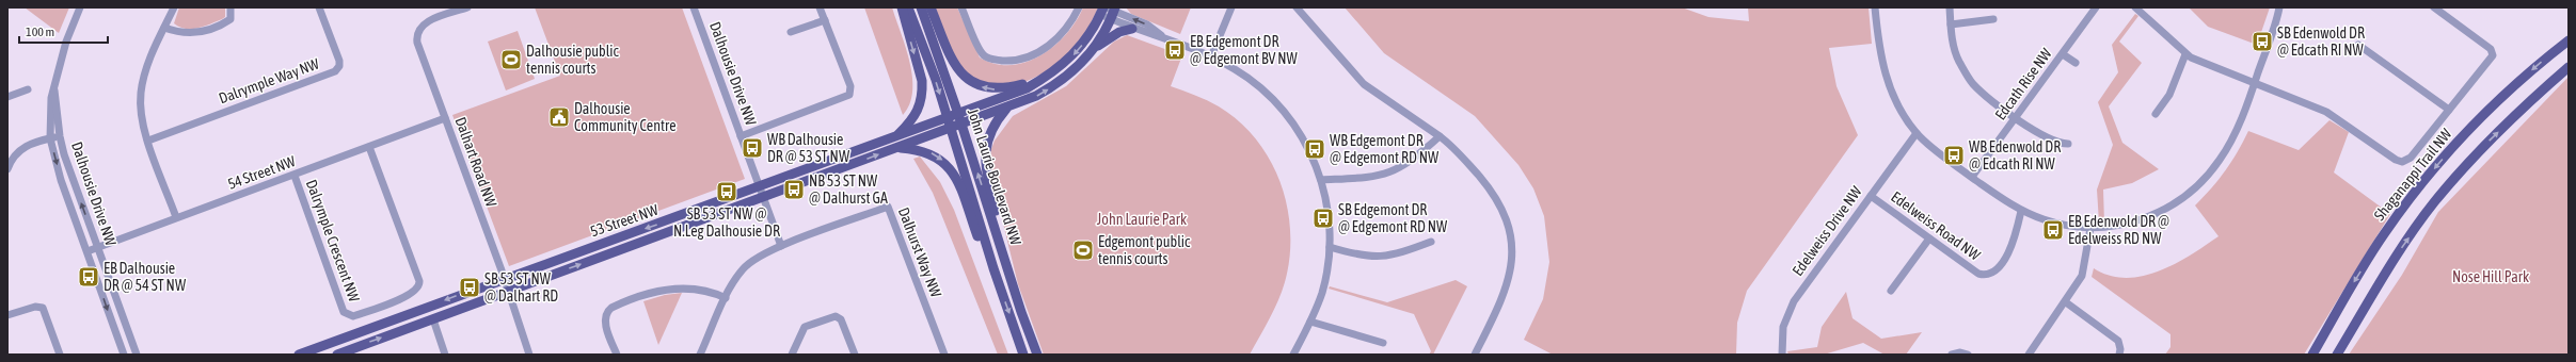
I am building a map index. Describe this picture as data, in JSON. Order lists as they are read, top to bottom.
{
  "streets": {
    "main road": ["Shaganappi Trail NW", "John Laurie Boulevard NW", "53 Street NW"],
    "street": [
      "Dalhousie Drive NW",
      "Dalrymple Way NW",
      "Edcath Rise NW",
      "Dalhart Road NW",
      "54 Street NW",
      "Edelweiss Road NW",
      "Edelweiss Drive NW",
      "Dalrymple Crescent NW",
      "Dalhurst Way NW"
    ]
  },
  "crossings": [
    ["Dalhousie Drive NW", "54 Street NW"],
    ["Dalhousie Drive NW", "53 Street NW"],
    ["Dalhousie Drive NW", "Dalhurst Way NW"],
    ["Dalhart Road NW", "54 Street NW"],
    ["Dalhart Road NW", "53 Street NW"],
    ["54 Street NW", "Dalrymple Crescent NW"],
    ["John Laurie Boulevard NW", "53 Street NW"],
    ["Edelweiss Road NW", "Edelweiss Drive NW"]
  ],
  "parks": ["John Laurie Park", "Nose Hill Park"],
  "places": {
    "bus stop": [
      "SB Edenwold DR @ Edcath RI NW",
      "EB Edgemont DR @ Edgemont BV NW",
      "WB Dalhousie DR @ 53 ST NW",
      "WB Edgemont DR @ Edgemont RD NW",
      "WB Edenwold DR @ Edcath RI NW",
      "NB 53 ST NW @ Dalhurst GA",
      "SB 53 ST NW @ N.Leg Dalhousie DR",
      "SB Edgemont DR @ Edgemont RD NW",
      "EB Edenwold DR @ Edelweiss RD NW",
      "EB Dalhousie DR @ 54 ST NW",
      "SB 53 ST NW @ Dalhart RD"
    ],
    "sports": ["Dalhousie public tennis courts", "Edgemont public tennis courts"],
    "public building": ["Dalhousie Community Centre"]
  },
  "scale_bar": "100 m"
}
